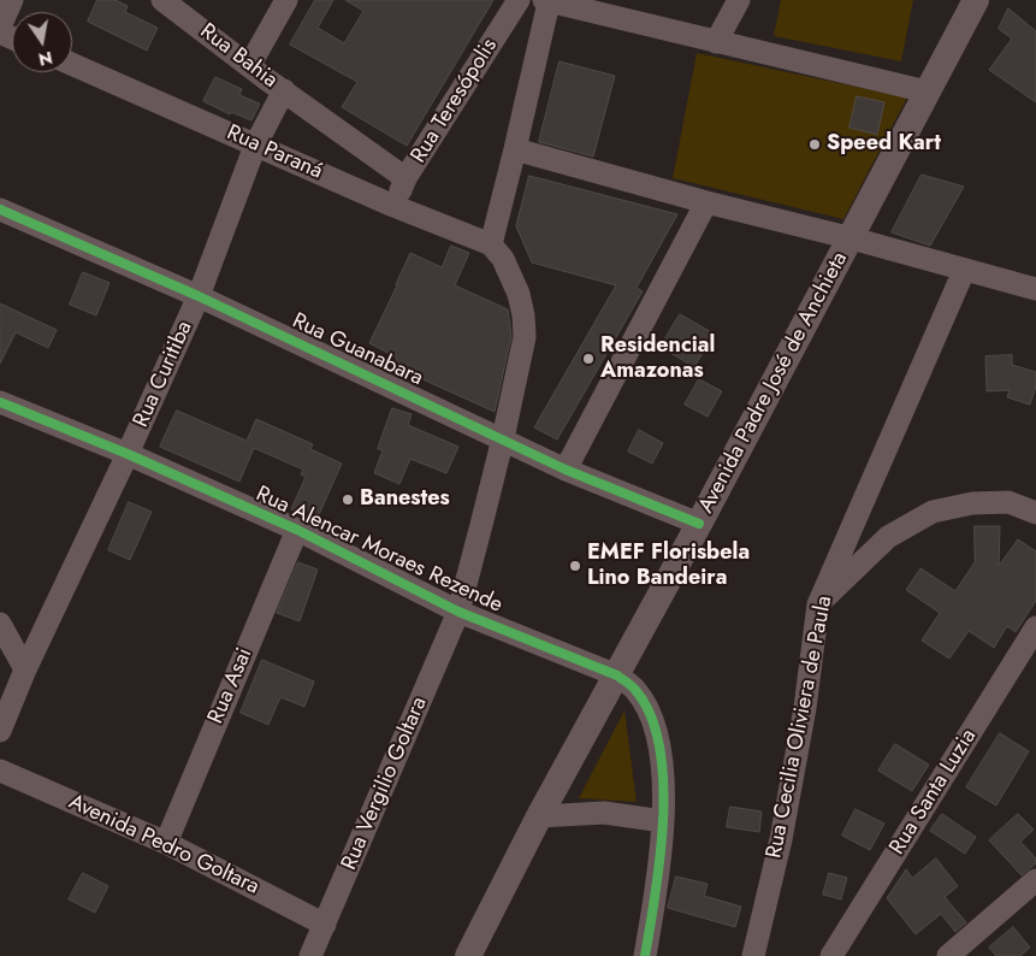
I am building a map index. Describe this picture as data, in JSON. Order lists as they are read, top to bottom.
{
  "streets": {
    "main road": ["Avenida Padre José de Anchieta"],
    "street": [
      "Rua Bahia",
      "Rua Teresópolis",
      "Rua Paraná",
      "Rua Guanabara",
      "Rua Curitiba",
      "Rua Alencar Moraes Rezende",
      "Rua Asai",
      "Rua Cecilia Oliviera de Paula",
      "Rua Vergilio Goltara",
      "Rua Santa Luzia",
      "Avenida Pedro Goltara"
    ]
  },
  "crossings": [
    ["Rua Bahia", "Rua Teresópolis"],
    ["Rua Bahia", "Rua Curitiba"],
    ["Rua Teresópolis", "Rua Paraná"],
    ["Rua Paraná", "Rua Curitiba"],
    ["Rua Paraná", "Rua Vergilio Goltara"],
    ["Rua Guanabara", "Rua Curitiba"],
    ["Rua Guanabara", "Avenida Padre José de Anchieta"],
    ["Rua Guanabara", "Rua Vergilio Goltara"],
    ["Rua Curitiba", "Rua Alencar Moraes Rezende"],
    ["Avenida Padre José de Anchieta", "Rua Alencar Moraes Rezende"],
    ["Rua Alencar Moraes Rezende", "Rua Asai"],
    ["Rua Alencar Moraes Rezende", "Rua Vergilio Goltara"],
    ["Rua Asai", "Avenida Pedro Goltara"],
    ["Rua Vergilio Goltara", "Avenida Pedro Goltara"]
  ],
  "places": [
    "Speed Kart",
    "Residencial Amazonas",
    "Banestes",
    "EMEF Florisbela Lino Bandeira"
  ],
  "north": "bottom"
}
